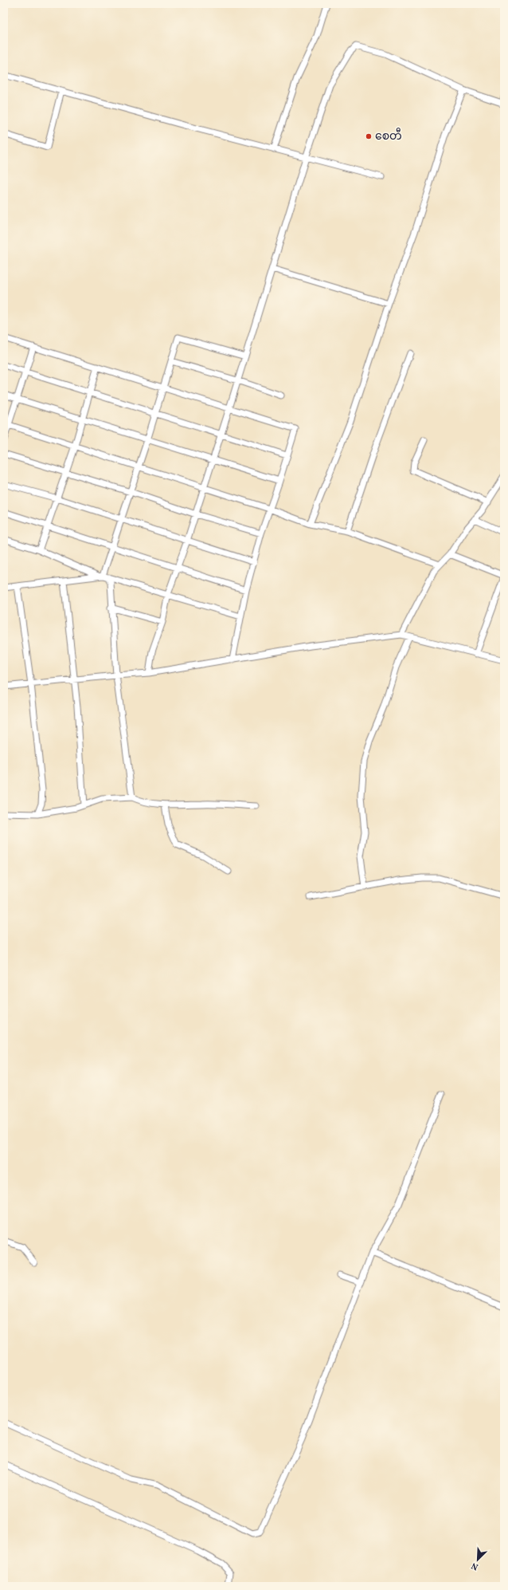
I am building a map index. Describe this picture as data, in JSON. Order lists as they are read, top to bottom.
{
  "places": ["စေတီ"],
  "north": "bottom left"
}
